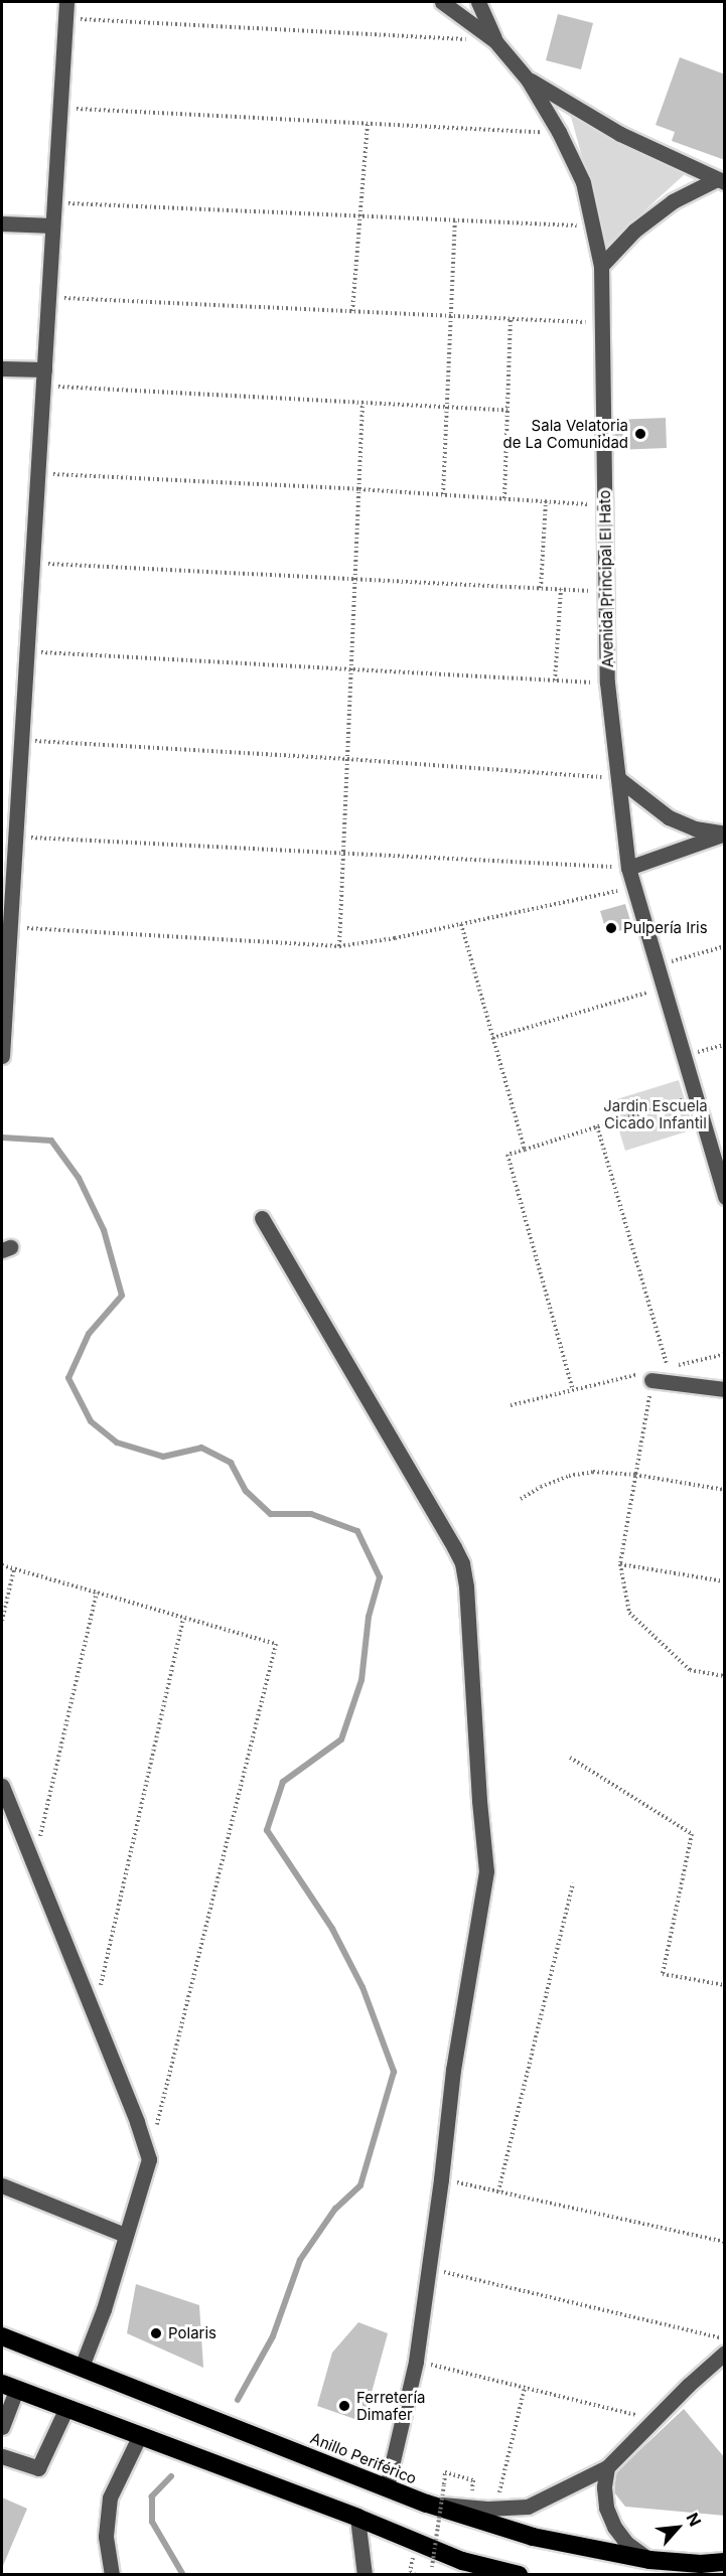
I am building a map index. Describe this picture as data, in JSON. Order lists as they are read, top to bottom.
{
  "streets": {
    "highway": ["Anillo Periférico"],
    "street": ["Avenida Principal El Hato"]
  },
  "parks": ["Jardin Escuela Cicado Infantil"],
  "places": [
    "Sala Velatoria de La Comunidad",
    "Pulpería Iris",
    "Polaris",
    "Ferretería Dimafer"
  ],
  "north": "top right"
}
